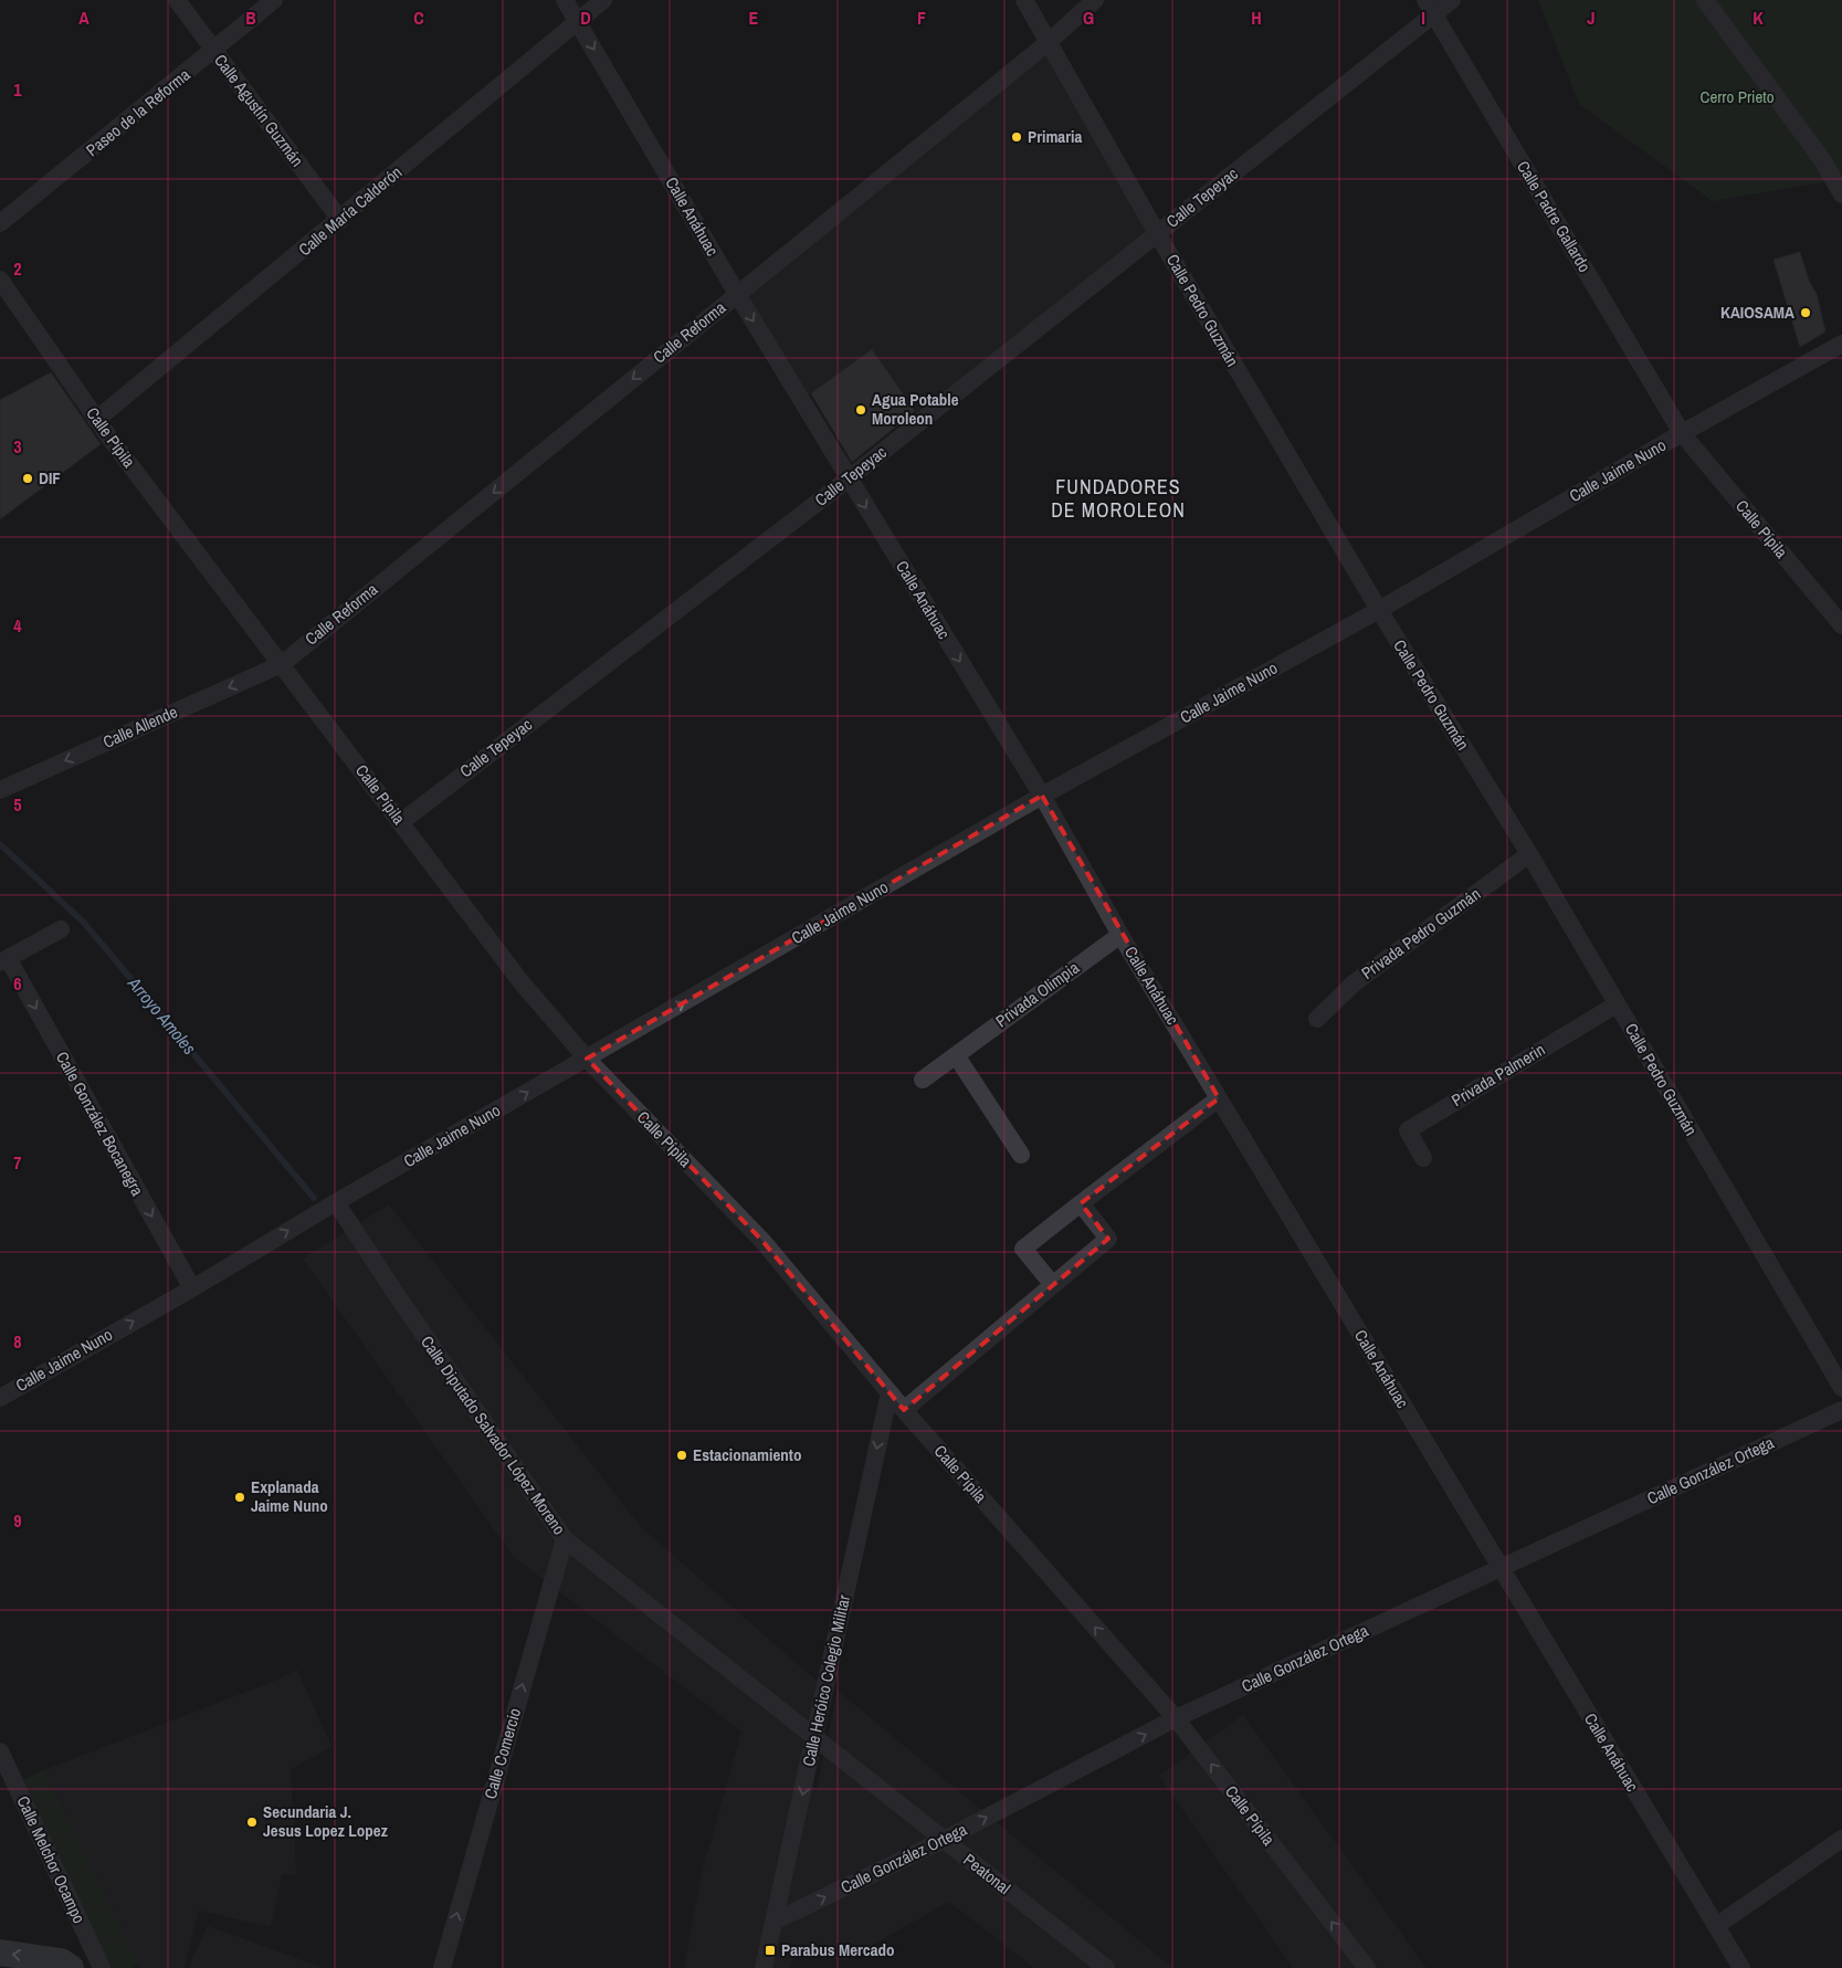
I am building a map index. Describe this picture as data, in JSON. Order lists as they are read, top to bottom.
{
  "streets": {
    "street": [
      "Calle Agustín Guzmán",
      "Paseo de la Reforma",
      "Calle Tepeyac",
      "Calle María Calderón",
      "Calle Anáhuac",
      "Calle Padre Gallardo",
      "Calle Pedro Guzmán",
      "Calle Reforma",
      "Calle Pípila",
      "Calle Jaime Nuno",
      "Calle Allende",
      "Privada Pedro Guzmán",
      "Privada Olimpia",
      "Privada Palmerin",
      "Calle González Bocanegra",
      "Calle Diputado Salvador López Moreno",
      "Calle González Ortega",
      "Calle Heróico Colegio Militar",
      "Calle Comercio",
      "Calle Melchor Ocampo",
      "Peatonal"
    ]
  },
  "crossings": [
    ["Calle Agustín Guzmán", "Paseo de la Reforma"],
    ["Calle Agustín Guzmán", "Calle María Calderón"],
    ["Calle Tepeyac", "Calle Anáhuac"],
    ["Calle Tepeyac", "Calle Padre Gallardo"],
    ["Calle Tepeyac", "Calle Pedro Guzmán"],
    ["Calle Tepeyac", "Calle Pípila"],
    ["Calle María Calderón", "Calle Anáhuac"],
    ["Calle María Calderón", "Calle Pípila"],
    ["Calle Anáhuac", "Calle Reforma"],
    ["Calle Anáhuac", "Calle Jaime Nuno"],
    ["Calle Anáhuac", "Privada Olimpia"],
    ["Calle Anáhuac", "Calle González Ortega"],
    ["Calle Padre Gallardo", "Calle Pípila"],
    ["Calle Padre Gallardo", "Calle Jaime Nuno"],
    ["Calle Pedro Guzmán", "Calle Reforma"],
    ["Calle Pedro Guzmán", "Calle Jaime Nuno"],
    ["Calle Pedro Guzmán", "Privada Pedro Guzmán"],
    ["Calle Pedro Guzmán", "Privada Palmerin"],
    ["Calle Reforma", "Calle Pípila"],
    ["Calle Reforma", "Calle Allende"],
    ["Calle Pípila", "Calle Jaime Nuno"],
    ["Calle Pípila", "Calle Allende"],
    ["Calle Pípila", "Calle González Ortega"],
    ["Calle Pípila", "Calle Heróico Colegio Militar"],
    ["Calle Jaime Nuno", "Calle González Bocanegra"],
    ["Calle Jaime Nuno", "Calle Diputado Salvador López Moreno"],
    ["Calle Diputado Salvador López Moreno", "Calle Heróico Colegio Militar"],
    ["Calle Diputado Salvador López Moreno", "Calle Comercio"],
    ["Calle Diputado Salvador López Moreno", "Peatonal"],
    ["Calle González Ortega", "Calle Heróico Colegio Militar"],
    ["Calle González Ortega", "Peatonal"],
    ["Calle Heróico Colegio Militar", "Peatonal"]
  ],
  "one_way": [
    "Calle Anáhuac",
    "Calle Reforma",
    "Calle Jaime Nuno",
    "Calle Allende",
    "Calle González Bocanegra",
    "Calle González Ortega",
    "Calle Heróico Colegio Militar",
    "Calle Comercio"
  ],
  "districts": ["FUNDADORES DE MOROLEON"],
  "water": ["Arroyo Amoles"],
  "parks": ["Cerro Prieto"],
  "places": {
    "other": [
      "Primaria",
      "KAIOSAMA",
      "Agua Potable Moroleon",
      "DIF",
      "Estacionamiento",
      "Explanada Jaime Nuno",
      "Secundaria J. Jesus Lopez Lopez"
    ],
    "transit": ["Parabus Mercado"]
  },
  "grid": {
    "columns": [
      "A",
      "B",
      "C",
      "D",
      "E",
      "F",
      "G",
      "H",
      "I",
      "J",
      "K"
    ],
    "rows": [
      "1",
      "2",
      "3",
      "4",
      "5",
      "6",
      "7",
      "8",
      "9"
    ]
  }
}
